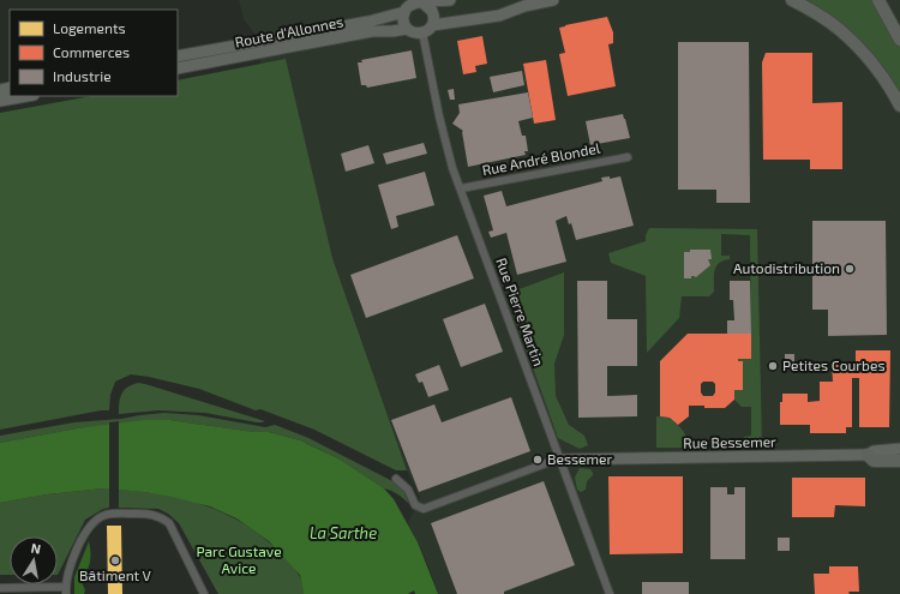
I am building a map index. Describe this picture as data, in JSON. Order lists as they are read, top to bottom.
{
  "streets": {
    "main road": ["Route d'Allonnes", "Rue Bessemer"],
    "street": ["Rue André Blondel", "Rue Pierre Martin"]
  },
  "crossings": [
    ["Route d'Allonnes", "Rue Pierre Martin"],
    ["Rue André Blondel", "Rue Pierre Martin"],
    ["Rue Pierre Martin", "Rue Bessemer"]
  ],
  "water": ["La Sarthe"],
  "parks": ["Parc Gustave Avice"],
  "places": [
    "Autodistribution",
    "Petites Courbes",
    "Bessemer",
    "Bâtiment V"
  ],
  "legend": ["Logements", "Commerces", "Industrie"],
  "north": "top"
}
